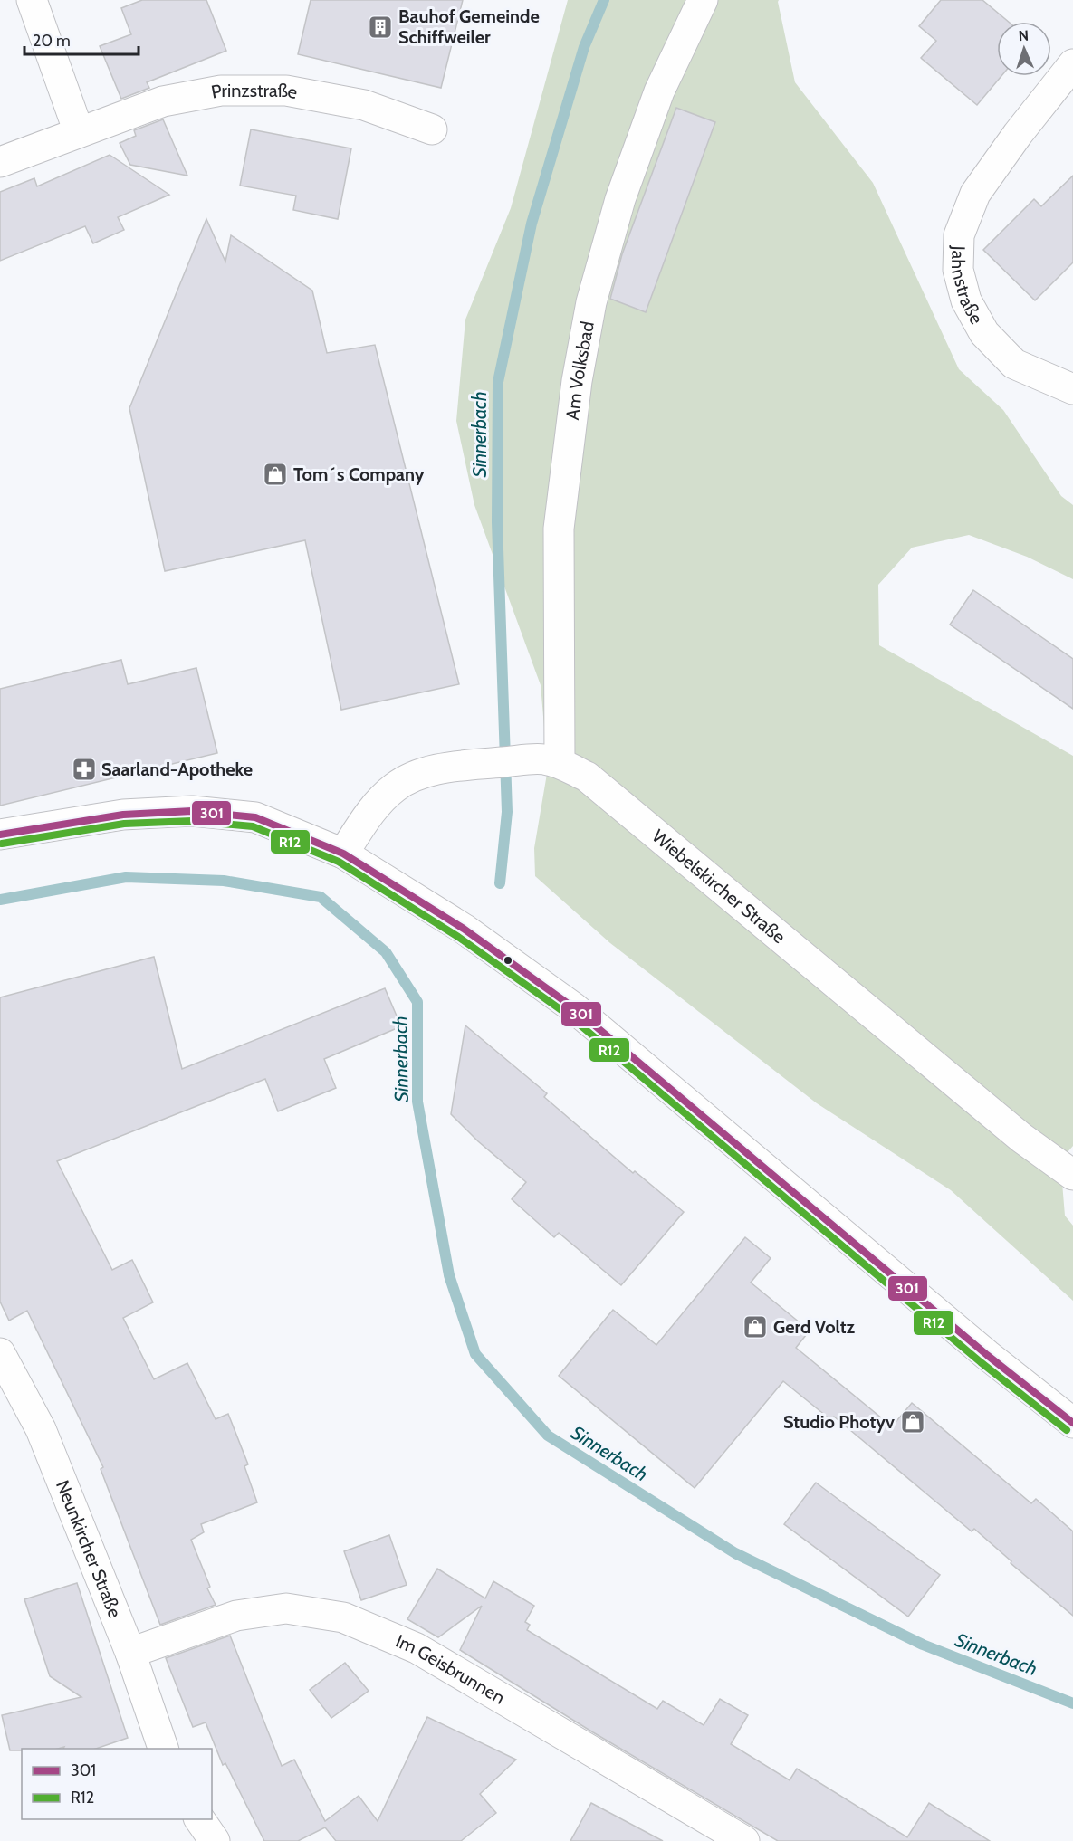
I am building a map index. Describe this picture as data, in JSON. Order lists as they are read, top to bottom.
{
  "streets": {
    "street": [
      "Prinzstraße",
      "Jahnstraße",
      "Am Volksbad",
      "Wiebelskircher Straße",
      "Neunkircher Straße",
      "Im Geisbrunnen"
    ]
  },
  "crossings": [
    ["Am Volksbad", "Wiebelskircher Straße"],
    ["Neunkircher Straße", "Im Geisbrunnen"]
  ],
  "water": ["Sinnerbach"],
  "places": {
    "building": ["Bauhof Gemeinde Schiffweiler"],
    "shop": ["Tom´s Company", "Gerd Voltz", "Studio Photyv"],
    "pharmacy": ["Saarland-Apotheke"]
  },
  "lines": ["transit line 301", "transit line R12"],
  "legend": ["301", "R12"],
  "scale_bar": "20 m",
  "north": "top"
}
